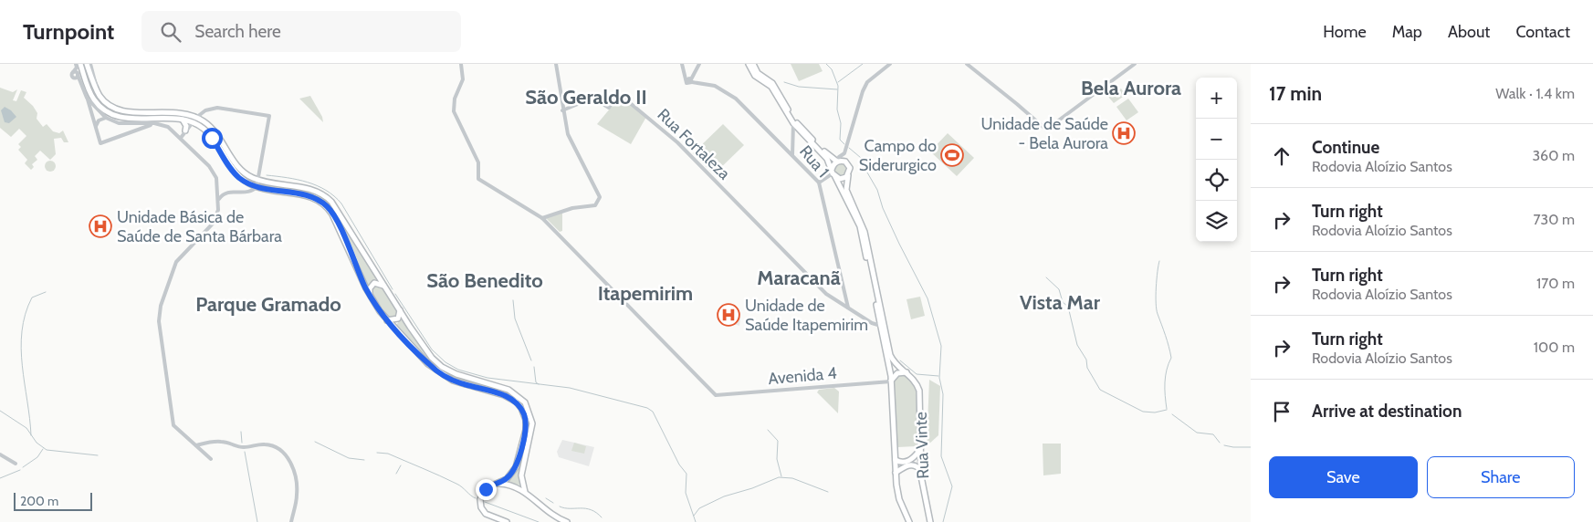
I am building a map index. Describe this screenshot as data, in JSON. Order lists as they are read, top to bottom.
{
  "streets": {
    "main road": ["Rua Vinte"],
    "street": ["Rua Fortaleza", "Rua 1", "Avenida 4"]
  },
  "crossings": [
    ["Rua Fortaleza", "Rua 1"],
    ["Rua Fortaleza", "Rua Vinte"]
  ],
  "districts": [
    "Bela Aurora",
    "São Geraldo II",
    "Maracanã",
    "São Benedito",
    "Itapemirim",
    "Vista Mar",
    "Parque Gramado"
  ],
  "places": {
    "hospital": ["Unidade de Saúde - Bela Aurora", "Unidade Básica de Saúde de Santa Bárbara", "Unidade de Saúde Itapemirim"],
    "sports": ["Campo do Siderurgico"]
  },
  "scale_bar": "200 m",
  "page": {
    "header": "Turnpoint",
    "search": "Search here",
    "nav": [
      "Home",
      "Map",
      "About",
      "Contact"
    ],
    "heading": ["17 min", "Walk · 1.4 km"],
    "map_buttons": ["+", "−"],
    "list": [
      ["Continue", "Rodovia Aloízio Santos", "360 m"],
      ["Turn right", "Rodovia Aloízio Santos", "730 m"],
      ["Turn right", "Rodovia Aloízio Santos", "170 m"],
      ["Turn right", "Rodovia Aloízio Santos", "100 m"],
      "Arrive at destination"
    ],
    "buttons": ["Save", "Share"],
    "scale": "200 m"
  }
}
